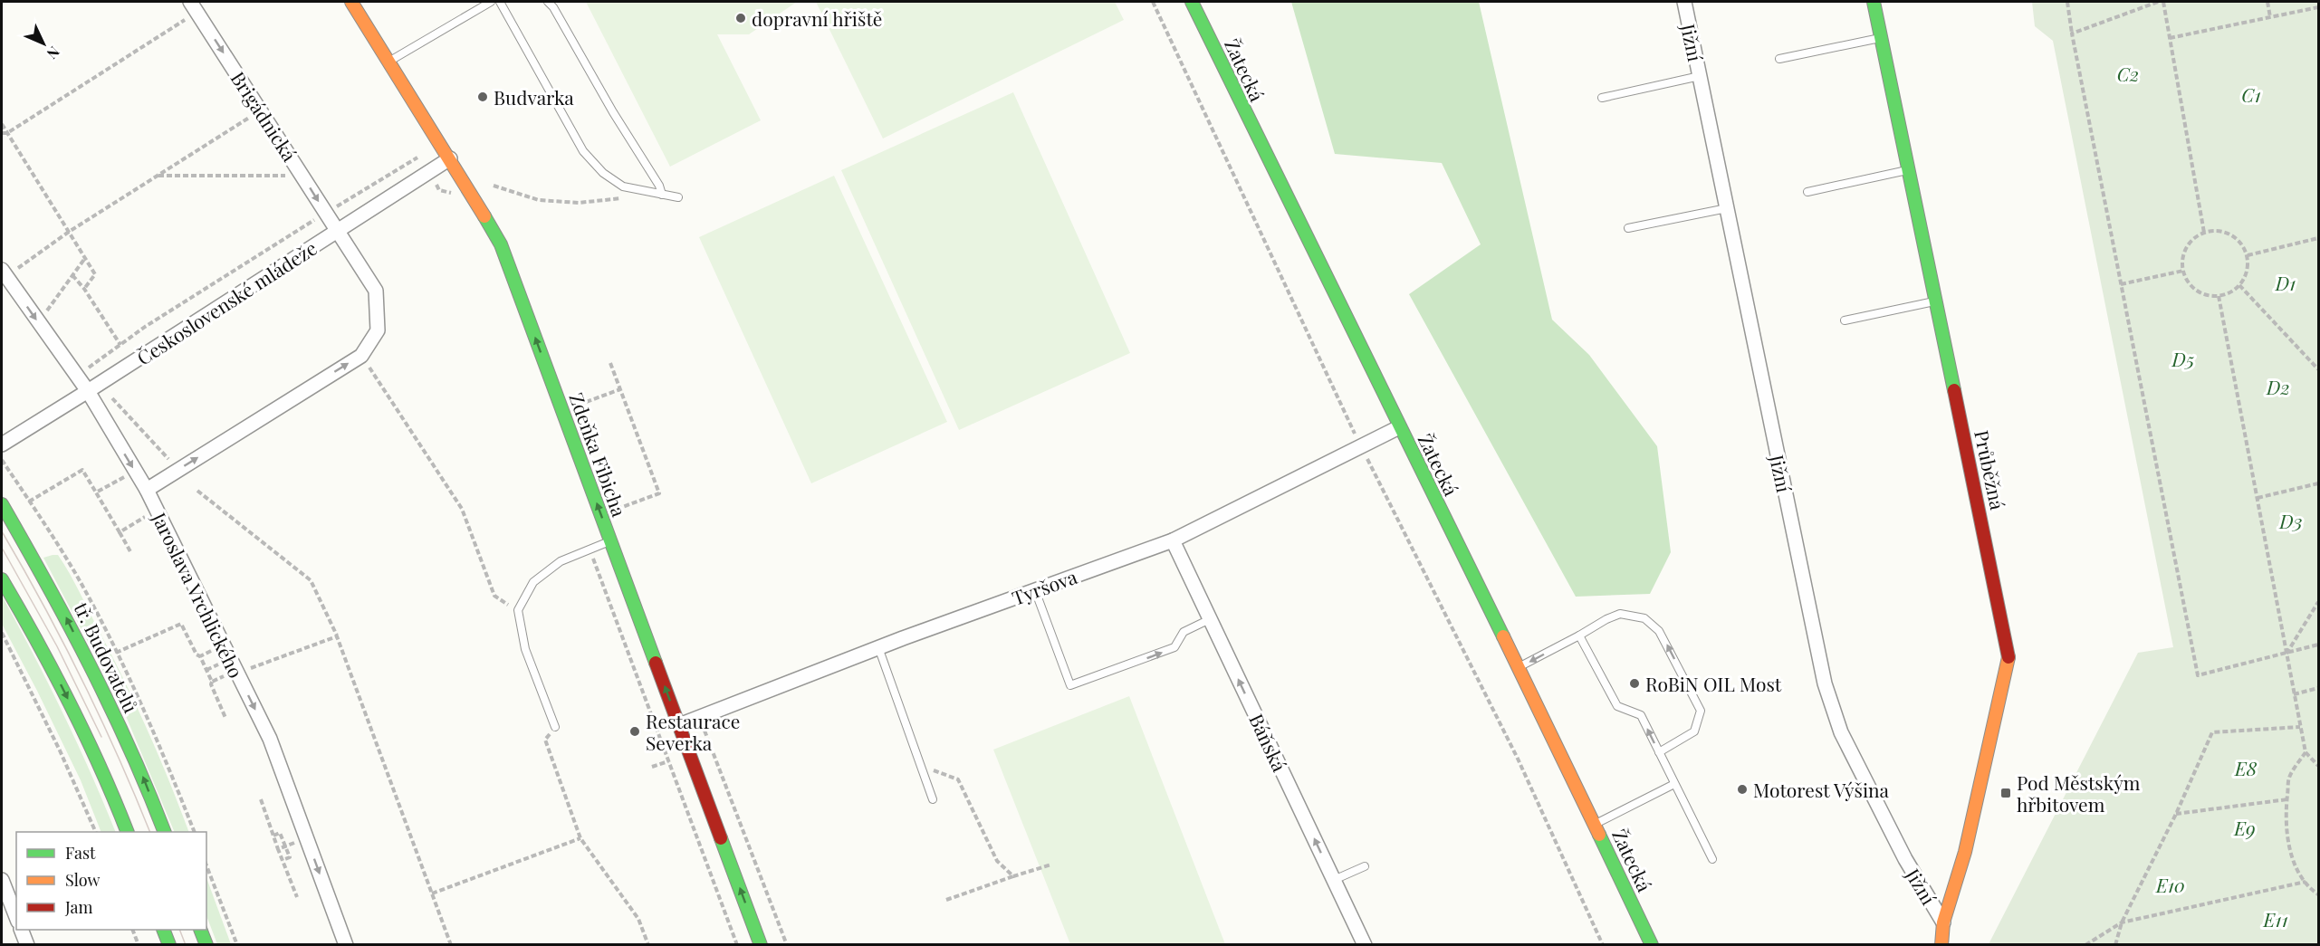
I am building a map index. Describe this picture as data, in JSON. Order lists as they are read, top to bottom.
{
  "streets": {
    "street": [
      "Jižní",
      "Žatecká",
      "Brigádnická",
      "Československé mládeže",
      "Zdeňka Fibicha",
      "Průběžná",
      "Tyršova",
      "Jaroslava Vrchlického",
      "tř. Budovatelů",
      "Báňská"
    ]
  },
  "crossings": [
    ["Jižní", "Průběžná"],
    ["Žatecká", "Tyršova"],
    ["Brigádnická", "Československé mládeže"],
    ["Československé mládeže", "Zdeňka Fibicha"],
    ["Československé mládeže", "Jaroslava Vrchlického"],
    ["Zdeňka Fibicha", "Tyršova"],
    ["Tyršova", "Báňská"]
  ],
  "one_way": [
    "Brigádnická",
    "Zdeňka Fibicha",
    "Jaroslava Vrchlického",
    "Báňská"
  ],
  "parks": [
    "C2",
    "C1",
    "D1",
    "D5",
    "D2",
    "D3",
    "E8",
    "E9",
    "E10",
    "E11"
  ],
  "places": {
    "other": [
      "dopravní hřiště",
      "Budvarka",
      "RoBiN OIL Most",
      "Restaurace Severka",
      "Motorest Výšina"
    ],
    "transit": ["Pod Městským hřbitovem"]
  },
  "legend": ["Fast", "Slow", "Jam"],
  "north": "bottom right"
}
